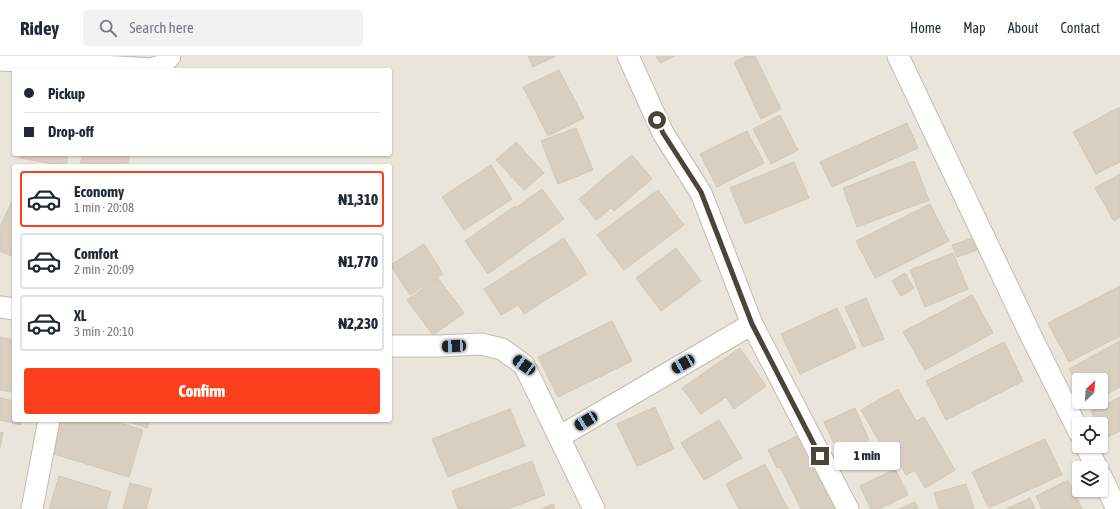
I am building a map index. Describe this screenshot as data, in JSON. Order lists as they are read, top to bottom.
{
  "north": "top right",
  "page": {
    "header": "Ridey",
    "search": "Search here",
    "nav": [
      "Home",
      "Map",
      "About",
      "Contact"
    ],
    "banner": ["Pickup", "Drop-off"],
    "list": [
      {
        "name": "Economy",
        "note": "1 min · 20:08",
        "value": "₦1,310"
      },
      {
        "name": "Comfort",
        "note": "2 min · 20:09",
        "value": "₦1,770"
      },
      {
        "name": "XL",
        "note": "3 min · 20:10",
        "value": "₦2,230"
      }
    ],
    "buttons": "Confirm",
    "bubble": "1 min"
  }
}
